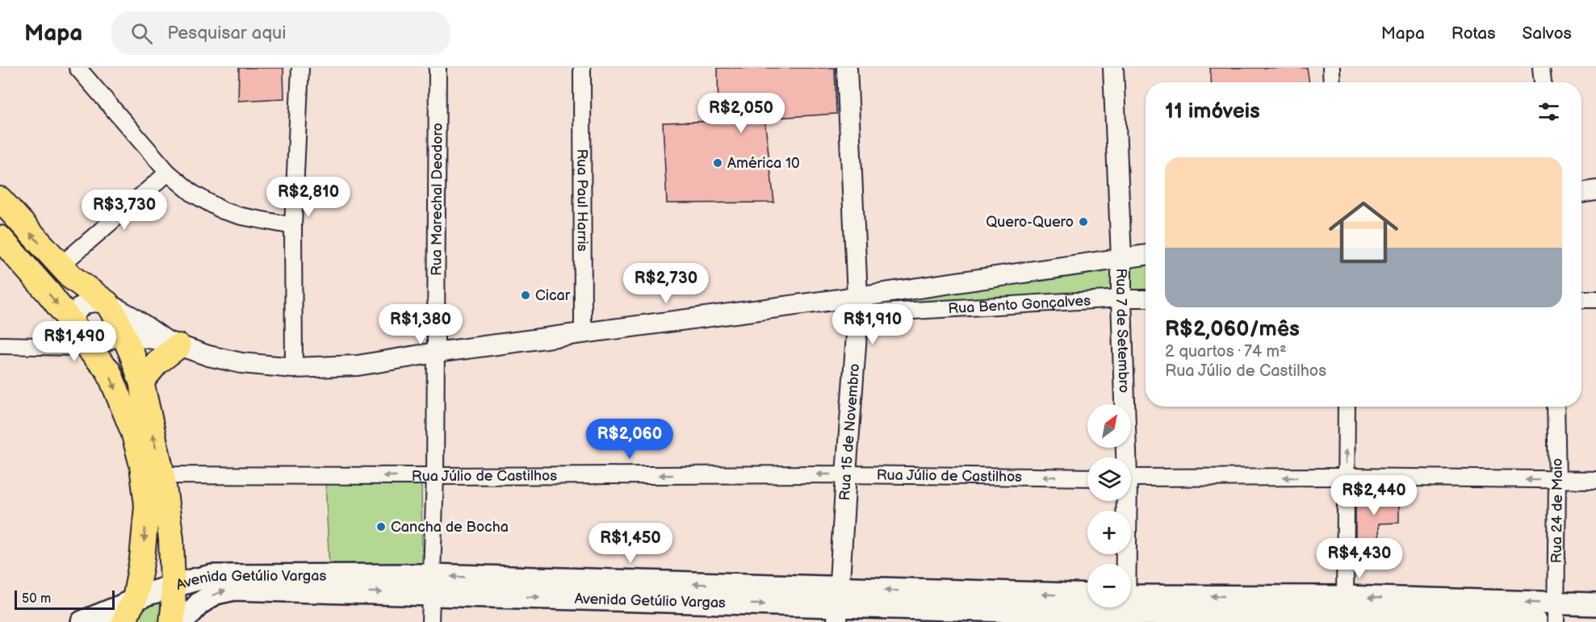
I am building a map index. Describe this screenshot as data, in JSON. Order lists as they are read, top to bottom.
{
  "streets": {
    "main road": ["Avenida Getúlio Vargas"],
    "street": [
      "Rua Marechal Deodoro",
      "Rua Paul Harris",
      "Rua Bento Gonçalves",
      "Rua 7 de Setembro",
      "Rua 15 de Novembro",
      "Rua Júlio de Castilhos",
      "Rua 24 de Maio"
    ]
  },
  "crossings": [
    ["Rua Marechal Deodoro", "Rua Júlio de Castilhos"],
    ["Rua Marechal Deodoro", "Avenida Getúlio Vargas"],
    ["Rua Bento Gonçalves", "Rua 7 de Setembro"],
    ["Rua Bento Gonçalves", "Rua 15 de Novembro"],
    ["Rua 15 de Novembro", "Rua Júlio de Castilhos"],
    ["Rua 15 de Novembro", "Avenida Getúlio Vargas"],
    ["Rua 24 de Maio", "Avenida Getúlio Vargas"]
  ],
  "places": [
    "América 10",
    "Quero-Quero",
    "Cicar",
    "Cancha de Bocha"
  ],
  "scale_bar": "50 m",
  "north": "top right",
  "page": {
    "header": "Mapa",
    "search": "Pesquisar aqui",
    "nav": ["Mapa", "Rotas", "Salvos"],
    "heading": "11 imóveis",
    "price": [
      "R$2,050",
      "R$2,810",
      "R$3,730",
      "R$2,730",
      "R$1,380",
      "R$1,910",
      "R$1,490",
      "R$2,060",
      "R$2,440",
      "R$1,450",
      "R$4,430"
    ],
    "list": [
      {
        "name": "R$2,060/mês",
        "note": "2 quartos · 74 m² · Rua Júlio de Castilhos"
      }
    ],
    "map_buttons": ["+", "−"],
    "scale": "50 m"
  }
}
